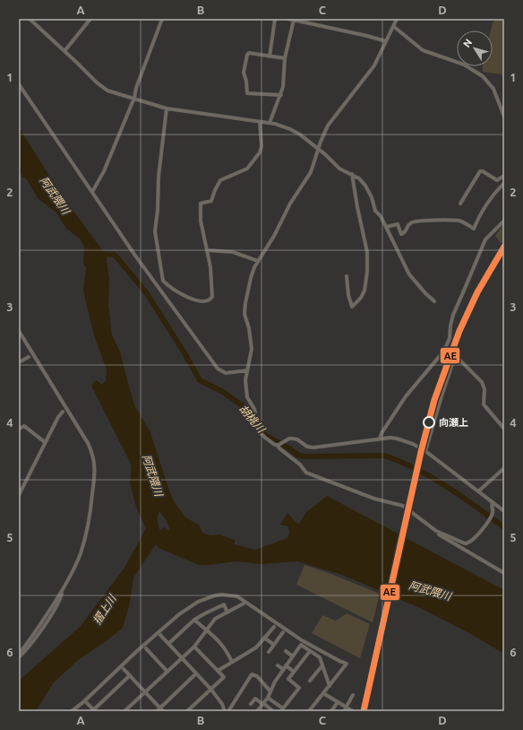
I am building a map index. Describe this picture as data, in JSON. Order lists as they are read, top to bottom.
{
  "water": ["阿武隈川", "胡桃川", "摺上川"],
  "places": ["向瀬上"],
  "lines": ["transit line AE"],
  "north": "top left",
  "grid": {
    "columns": [
      "A",
      "B",
      "C",
      "D"
    ],
    "rows": [
      "1",
      "2",
      "3",
      "4",
      "5",
      "6"
    ]
  }
}
